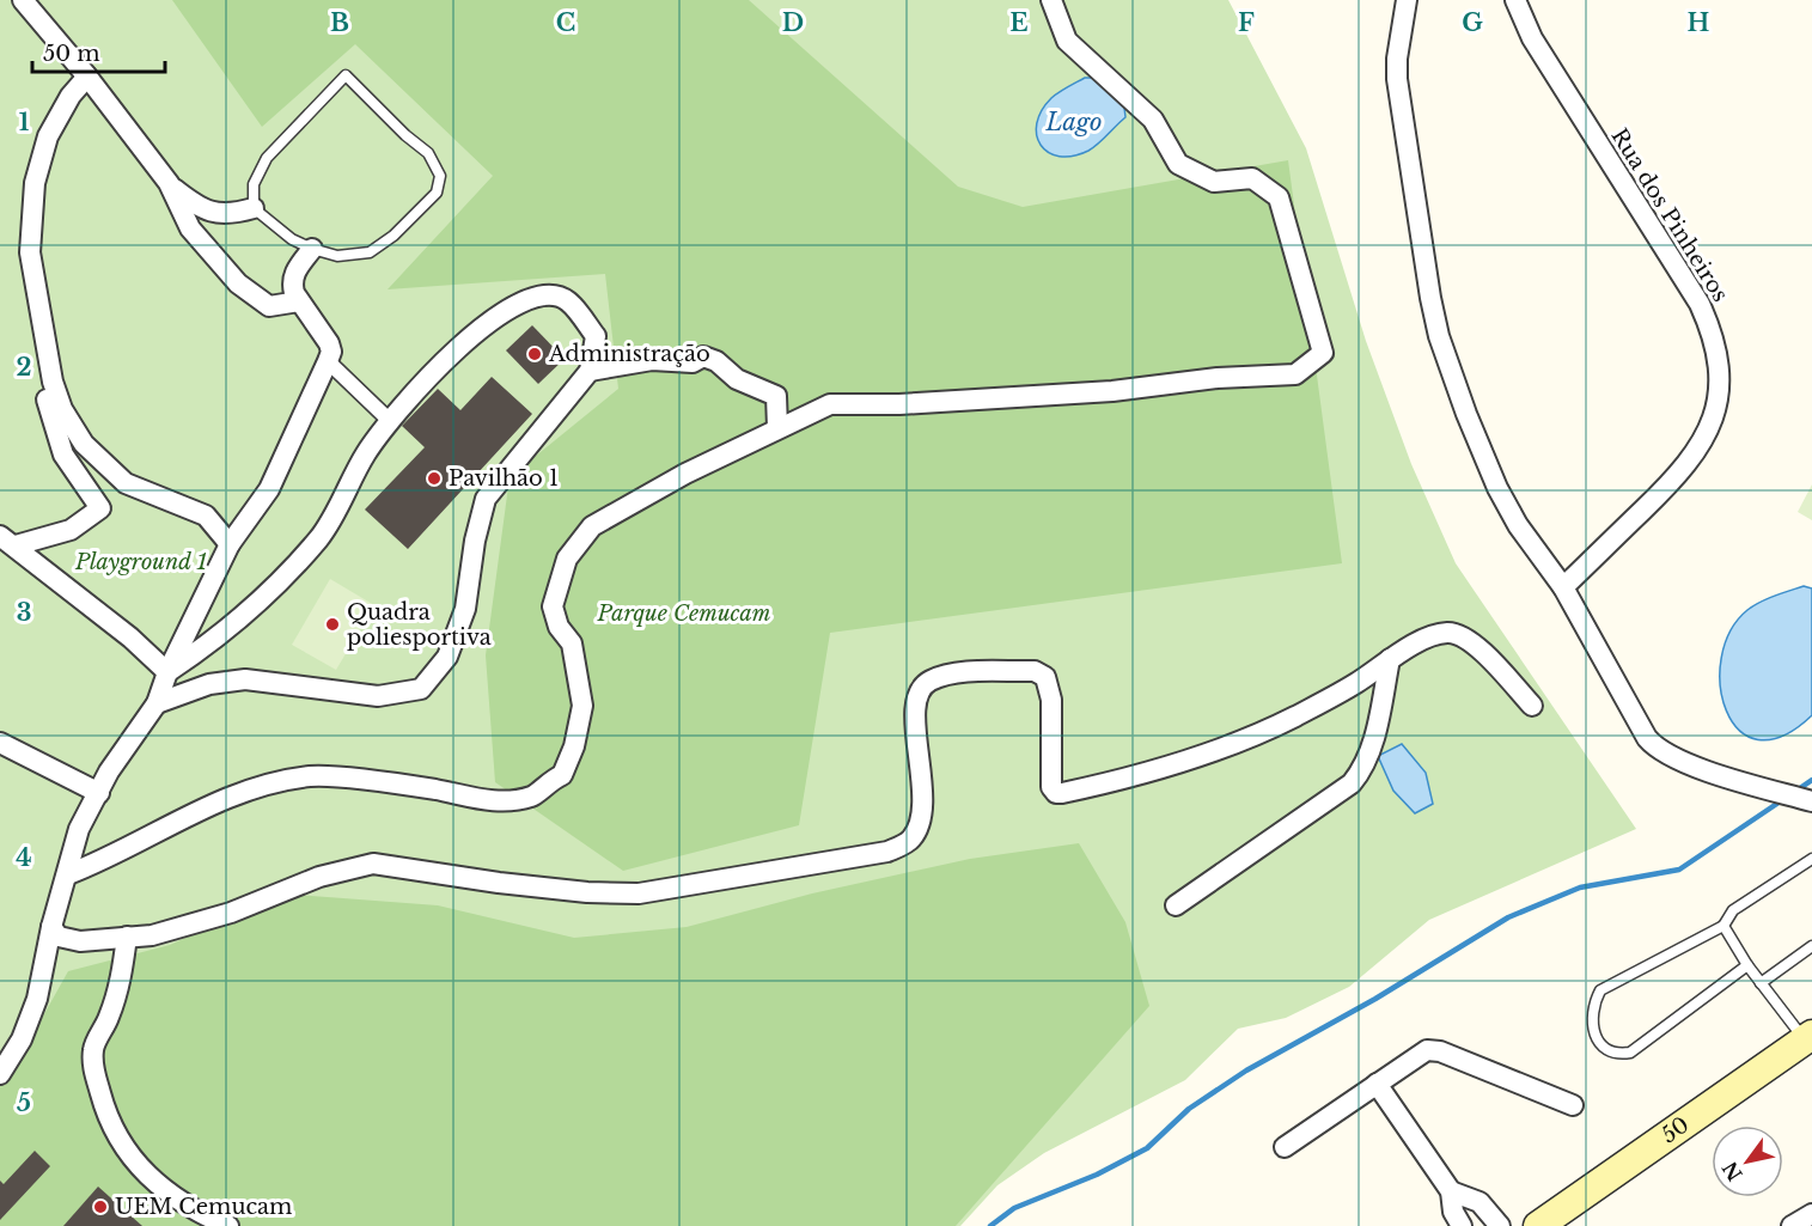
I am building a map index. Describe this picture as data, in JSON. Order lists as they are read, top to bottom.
{
  "streets": {
    "main road": ["50"],
    "street": ["Rua dos Pinheiros"]
  },
  "water": ["Lago"],
  "parks": ["Playground 1", "Parque Cemucam"],
  "places": [
    "Administração",
    "Pavilhão 1",
    "Quadra poliesportiva",
    "UEM Cemucam"
  ],
  "scale_bar": "50 m",
  "north": "bottom left",
  "grid": {
    "columns": [
      "B",
      "C",
      "D",
      "E",
      "F",
      "G",
      "H"
    ],
    "rows": [
      "1",
      "2",
      "3",
      "4",
      "5"
    ]
  }
}
